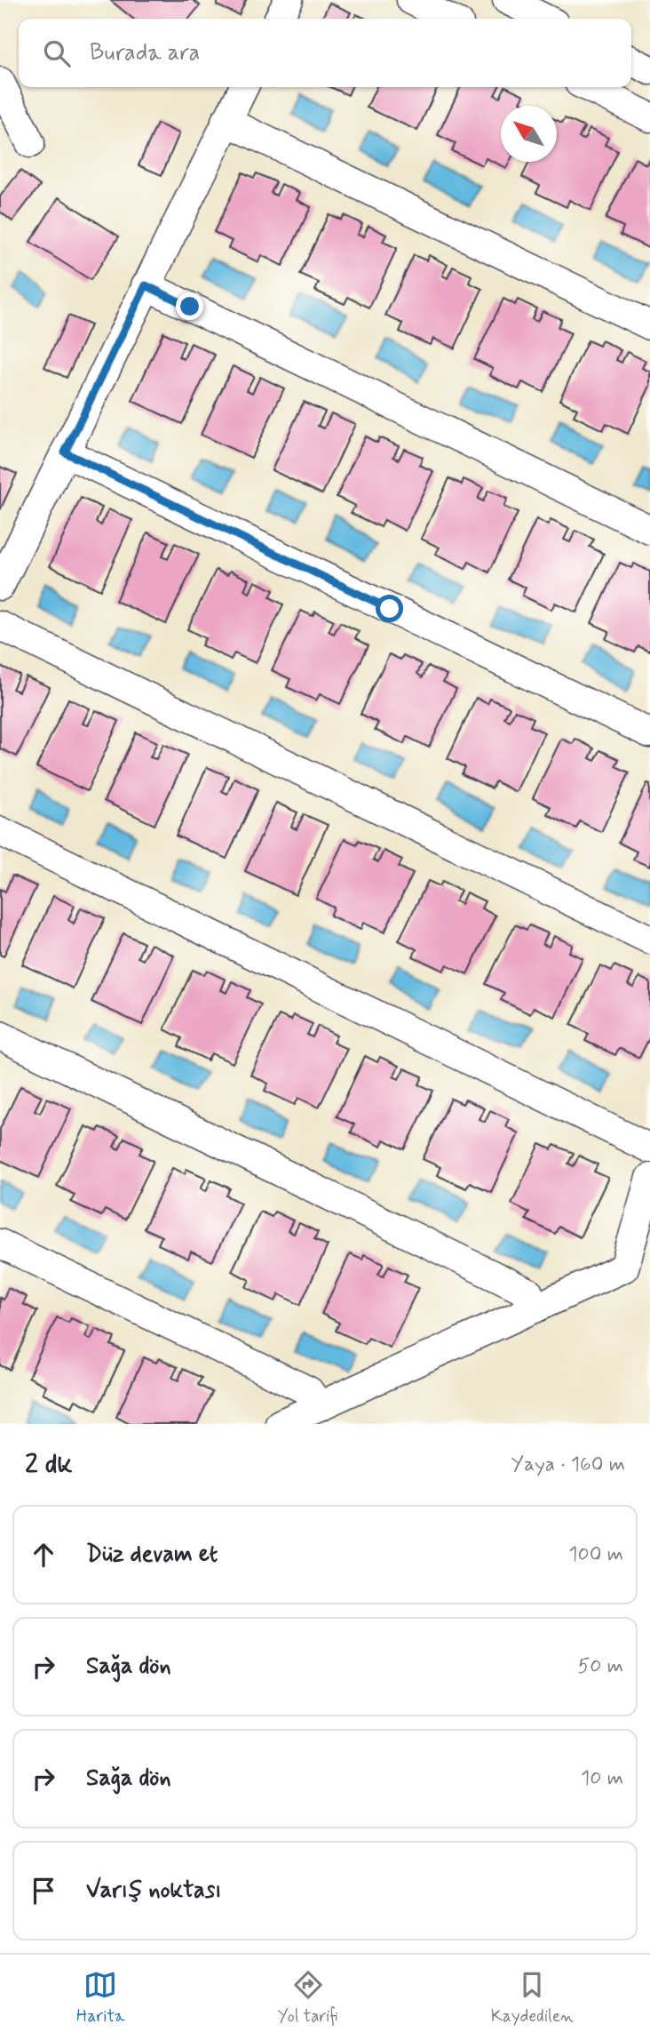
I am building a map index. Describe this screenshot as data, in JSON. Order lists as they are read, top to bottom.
{
  "north": "top left",
  "page": {
    "search": "Burada ara",
    "heading": ["2 dk", "Yaya · 160 m"],
    "list": [
      ["Düz devam et", "100 m"],
      ["Sağa dön", "50 m"],
      ["Sağa dön", "10 m"],
      "Varış noktası"
    ],
    "nav": ["Harita", "Yol tarifi", "Kaydedilen"]
  }
}
